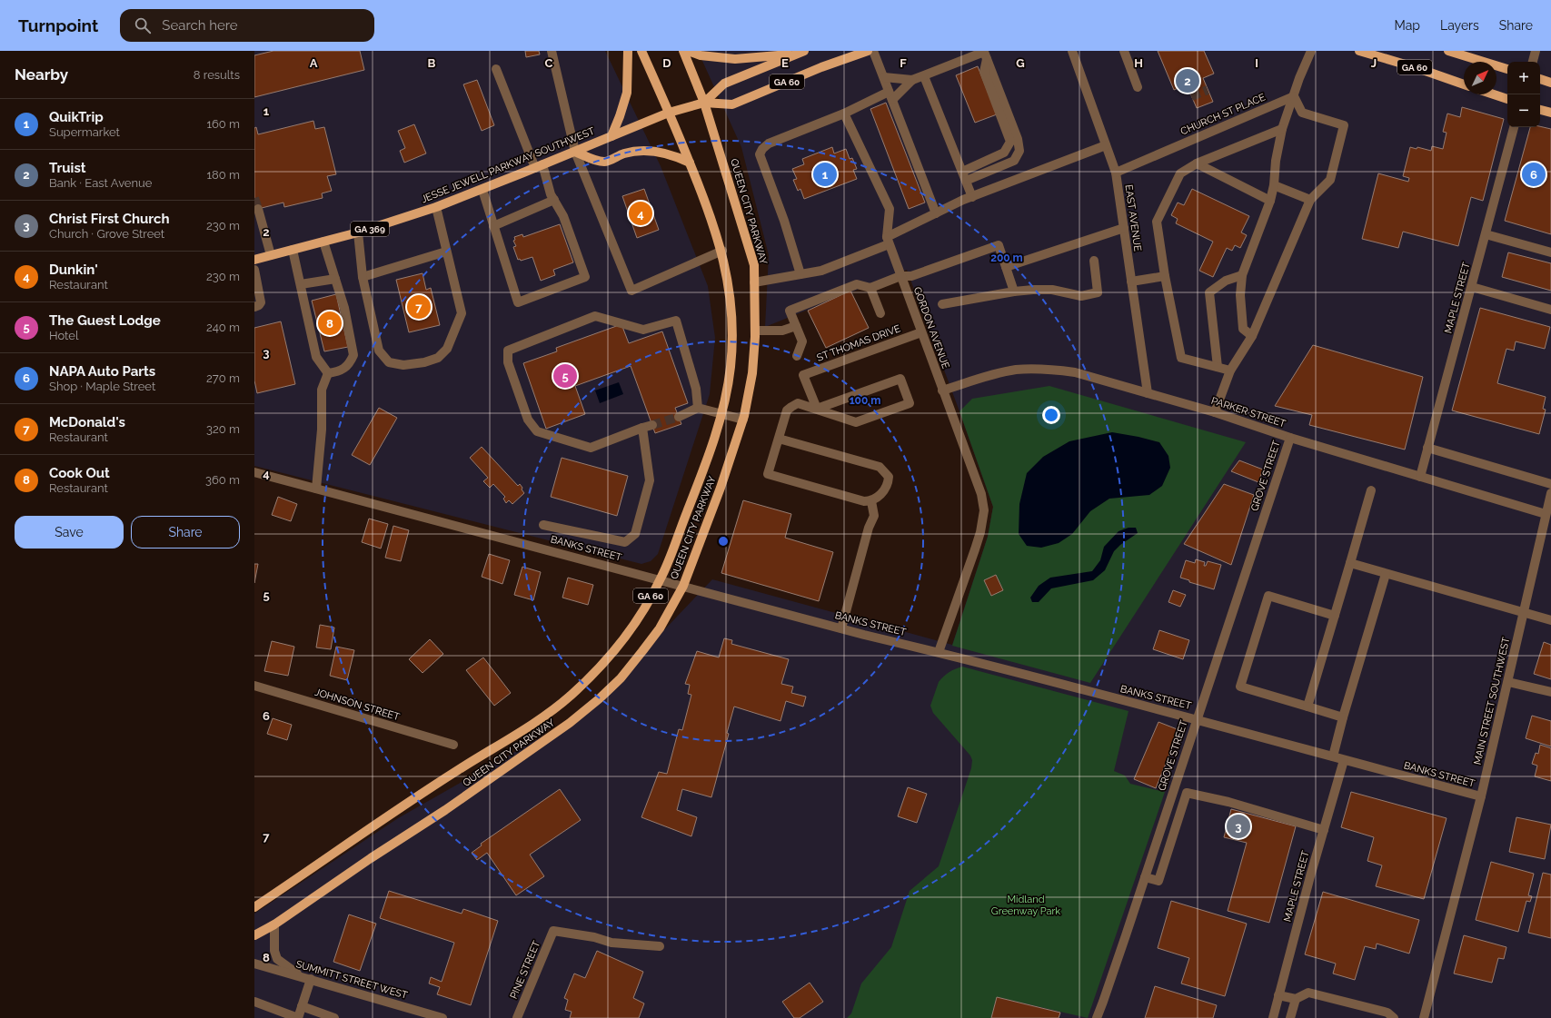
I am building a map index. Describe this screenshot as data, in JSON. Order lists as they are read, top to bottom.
{
  "streets": {
    "main road": [
      "GA 60",
      "JESSE JEWELL PARKWAY SOUTHWEST",
      "QUEEN CITY PARKWAY",
      "GA 369"
    ],
    "street": [
      "CHURCH ST PLACE",
      "EAST AVENUE",
      "MAPLE STREET",
      "GORDON AVENUE",
      "ST THOMAS DRIVE",
      "PARKER STREET",
      "GROVE STREET",
      "BANKS STREET",
      "MAIN STREET SOUTHWEST",
      "JOHNSON STREET",
      "PINE STREET",
      "SUMMITT STREET WEST"
    ]
  },
  "crossings": [
    ["CHURCH ST PLACE", "EAST AVENUE"],
    ["JESSE JEWELL PARKWAY SOUTHWEST", "QUEEN CITY PARKWAY"],
    ["QUEEN CITY PARKWAY", "BANKS STREET"],
    ["EAST AVENUE", "PARKER STREET"],
    ["MAPLE STREET", "PARKER STREET"],
    ["MAPLE STREET", "BANKS STREET"],
    ["GORDON AVENUE", "ST THOMAS DRIVE"],
    ["GORDON AVENUE", "PARKER STREET"],
    ["GORDON AVENUE", "BANKS STREET"],
    ["PARKER STREET", "GROVE STREET"],
    ["PARKER STREET", "MAIN STREET SOUTHWEST"],
    ["GROVE STREET", "BANKS STREET"],
    ["BANKS STREET", "MAIN STREET SOUTHWEST"]
  ],
  "parks": ["Midland Greenway Park"],
  "north": "top right",
  "page": {
    "header": "Turnpoint",
    "search": "Search here",
    "nav": ["Map", "Layers", "Share"],
    "heading": ["Nearby", "8 results"],
    "map_buttons": ["+", "−"],
    "pins": [
      "2",
      "1",
      "6",
      "4",
      "7",
      "8",
      "5",
      "3"
    ],
    "list": [
      {
        "mark": "1",
        "name": "QuikTrip",
        "note": "Supermarket",
        "value": "160 m"
      },
      {
        "mark": "2",
        "name": "Truist",
        "note": "Bank · East Avenue",
        "value": "180 m"
      },
      {
        "mark": "3",
        "name": "Christ First Church",
        "note": "Church · Grove Street",
        "value": "230 m"
      },
      {
        "mark": "4",
        "name": "Dunkin'",
        "note": "Restaurant",
        "value": "230 m"
      },
      {
        "mark": "5",
        "name": "The Guest Lodge",
        "note": "Hotel",
        "value": "240 m"
      },
      {
        "mark": "6",
        "name": "NAPA Auto Parts",
        "note": "Shop · Maple Street",
        "value": "270 m"
      },
      {
        "mark": "7",
        "name": "McDonald's",
        "note": "Restaurant",
        "value": "320 m"
      },
      {
        "mark": "8",
        "name": "Cook Out",
        "note": "Restaurant",
        "value": "360 m"
      }
    ],
    "buttons": ["Save", "Share"]
  },
  "grid": {
    "columns": [
      "A",
      "B",
      "C",
      "D",
      "E",
      "F",
      "G",
      "H",
      "I",
      "J"
    ],
    "rows": [
      "1",
      "2",
      "3",
      "4",
      "5",
      "6",
      "7",
      "8"
    ]
  },
  "rings": ["200 m", "100 m"]
}
